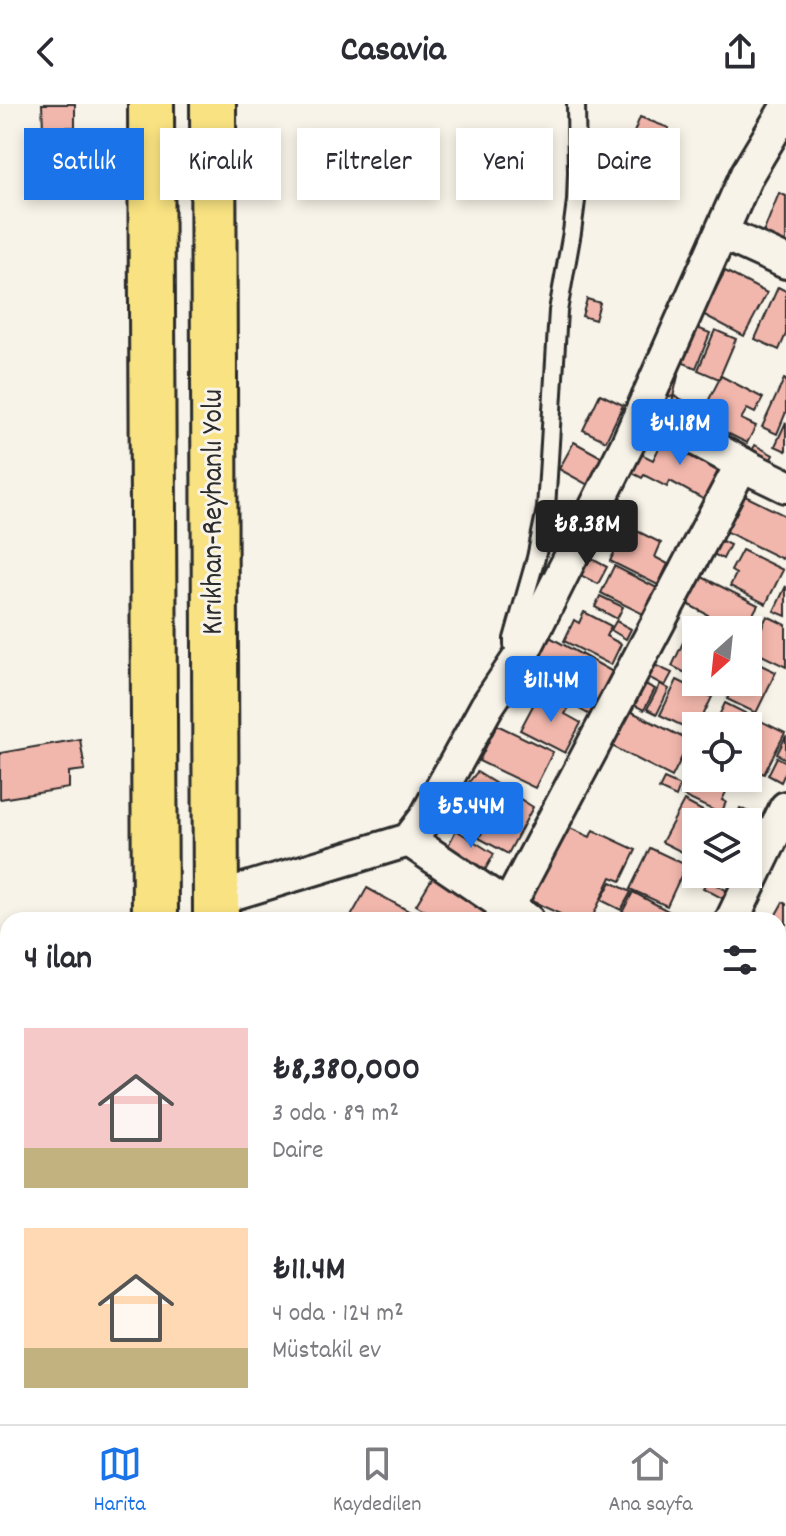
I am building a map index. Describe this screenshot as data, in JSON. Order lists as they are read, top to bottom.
{
  "streets": {
    "highway": ["Kırıkhan-Reyhanlı Yolu"]
  },
  "north": "bottom left",
  "page": {
    "header": "Casavia",
    "chip": [
      "Satılık",
      "Kiralık",
      "Filtreler",
      "Yeni",
      "Daire"
    ],
    "price": [
      "₺4.18M",
      "₺8.38M",
      "₺11.4M",
      "₺5.44M"
    ],
    "heading": "4 ilan",
    "list": [
      {
        "name": "₺8,380,000",
        "note": "3 oda · 89 m² · Daire"
      },
      {
        "name": "₺11.4M",
        "note": "4 oda · 124 m² · Müstakil ev"
      }
    ],
    "tabs": ["Harita", "Kaydedilen", "Ana sayfa"]
  }
}
